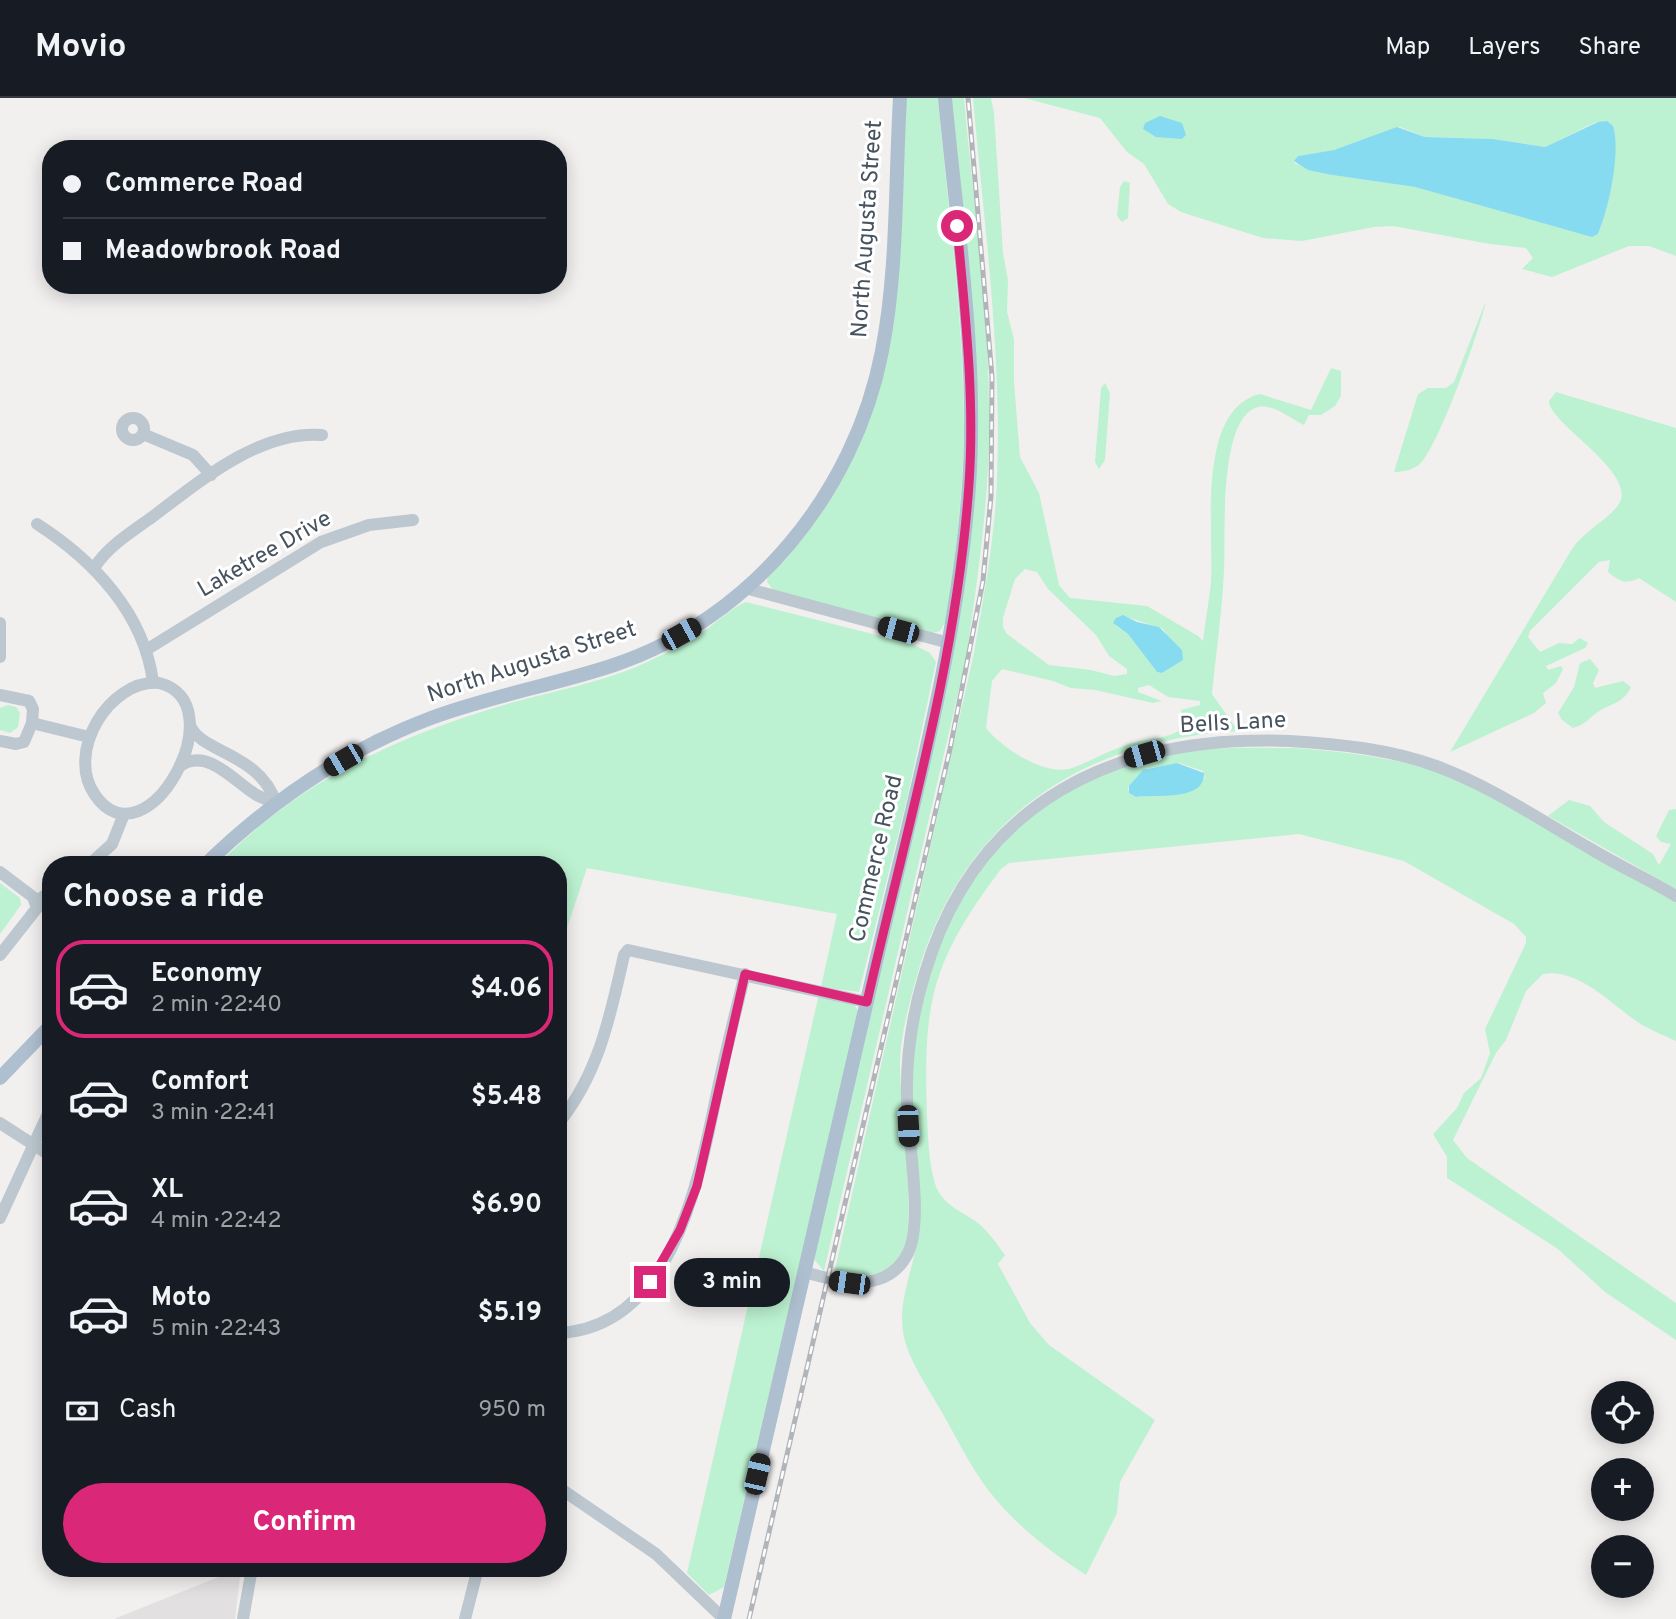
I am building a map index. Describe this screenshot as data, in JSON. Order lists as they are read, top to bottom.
{
  "streets": {
    "main road": ["North Augusta Street", "Commerce Road"],
    "street": ["Laketree Drive", "Bells Lane"]
  },
  "crossings": [
    ["Bells Lane", "Commerce Road"]
  ],
  "page": {
    "header": "Movio",
    "nav": ["Map", "Layers", "Share"],
    "banner": ["Commerce Road", "Meadowbrook Road"],
    "heading": "Choose a ride",
    "list": [
      {
        "name": "Economy",
        "note": "2 min · 22:40",
        "value": "$4.06"
      },
      {
        "name": "Comfort",
        "note": "3 min · 22:41",
        "value": "$5.48"
      },
      {
        "name": "XL",
        "note": "4 min · 22:42",
        "value": "$6.90"
      },
      {
        "name": "Moto",
        "note": "5 min · 22:43",
        "value": "$5.19"
      }
    ],
    "bubble": "3 min",
    "pay": ["Cash", "950 m"],
    "map_buttons": ["+", "−"],
    "buttons": "Confirm"
  }
}
